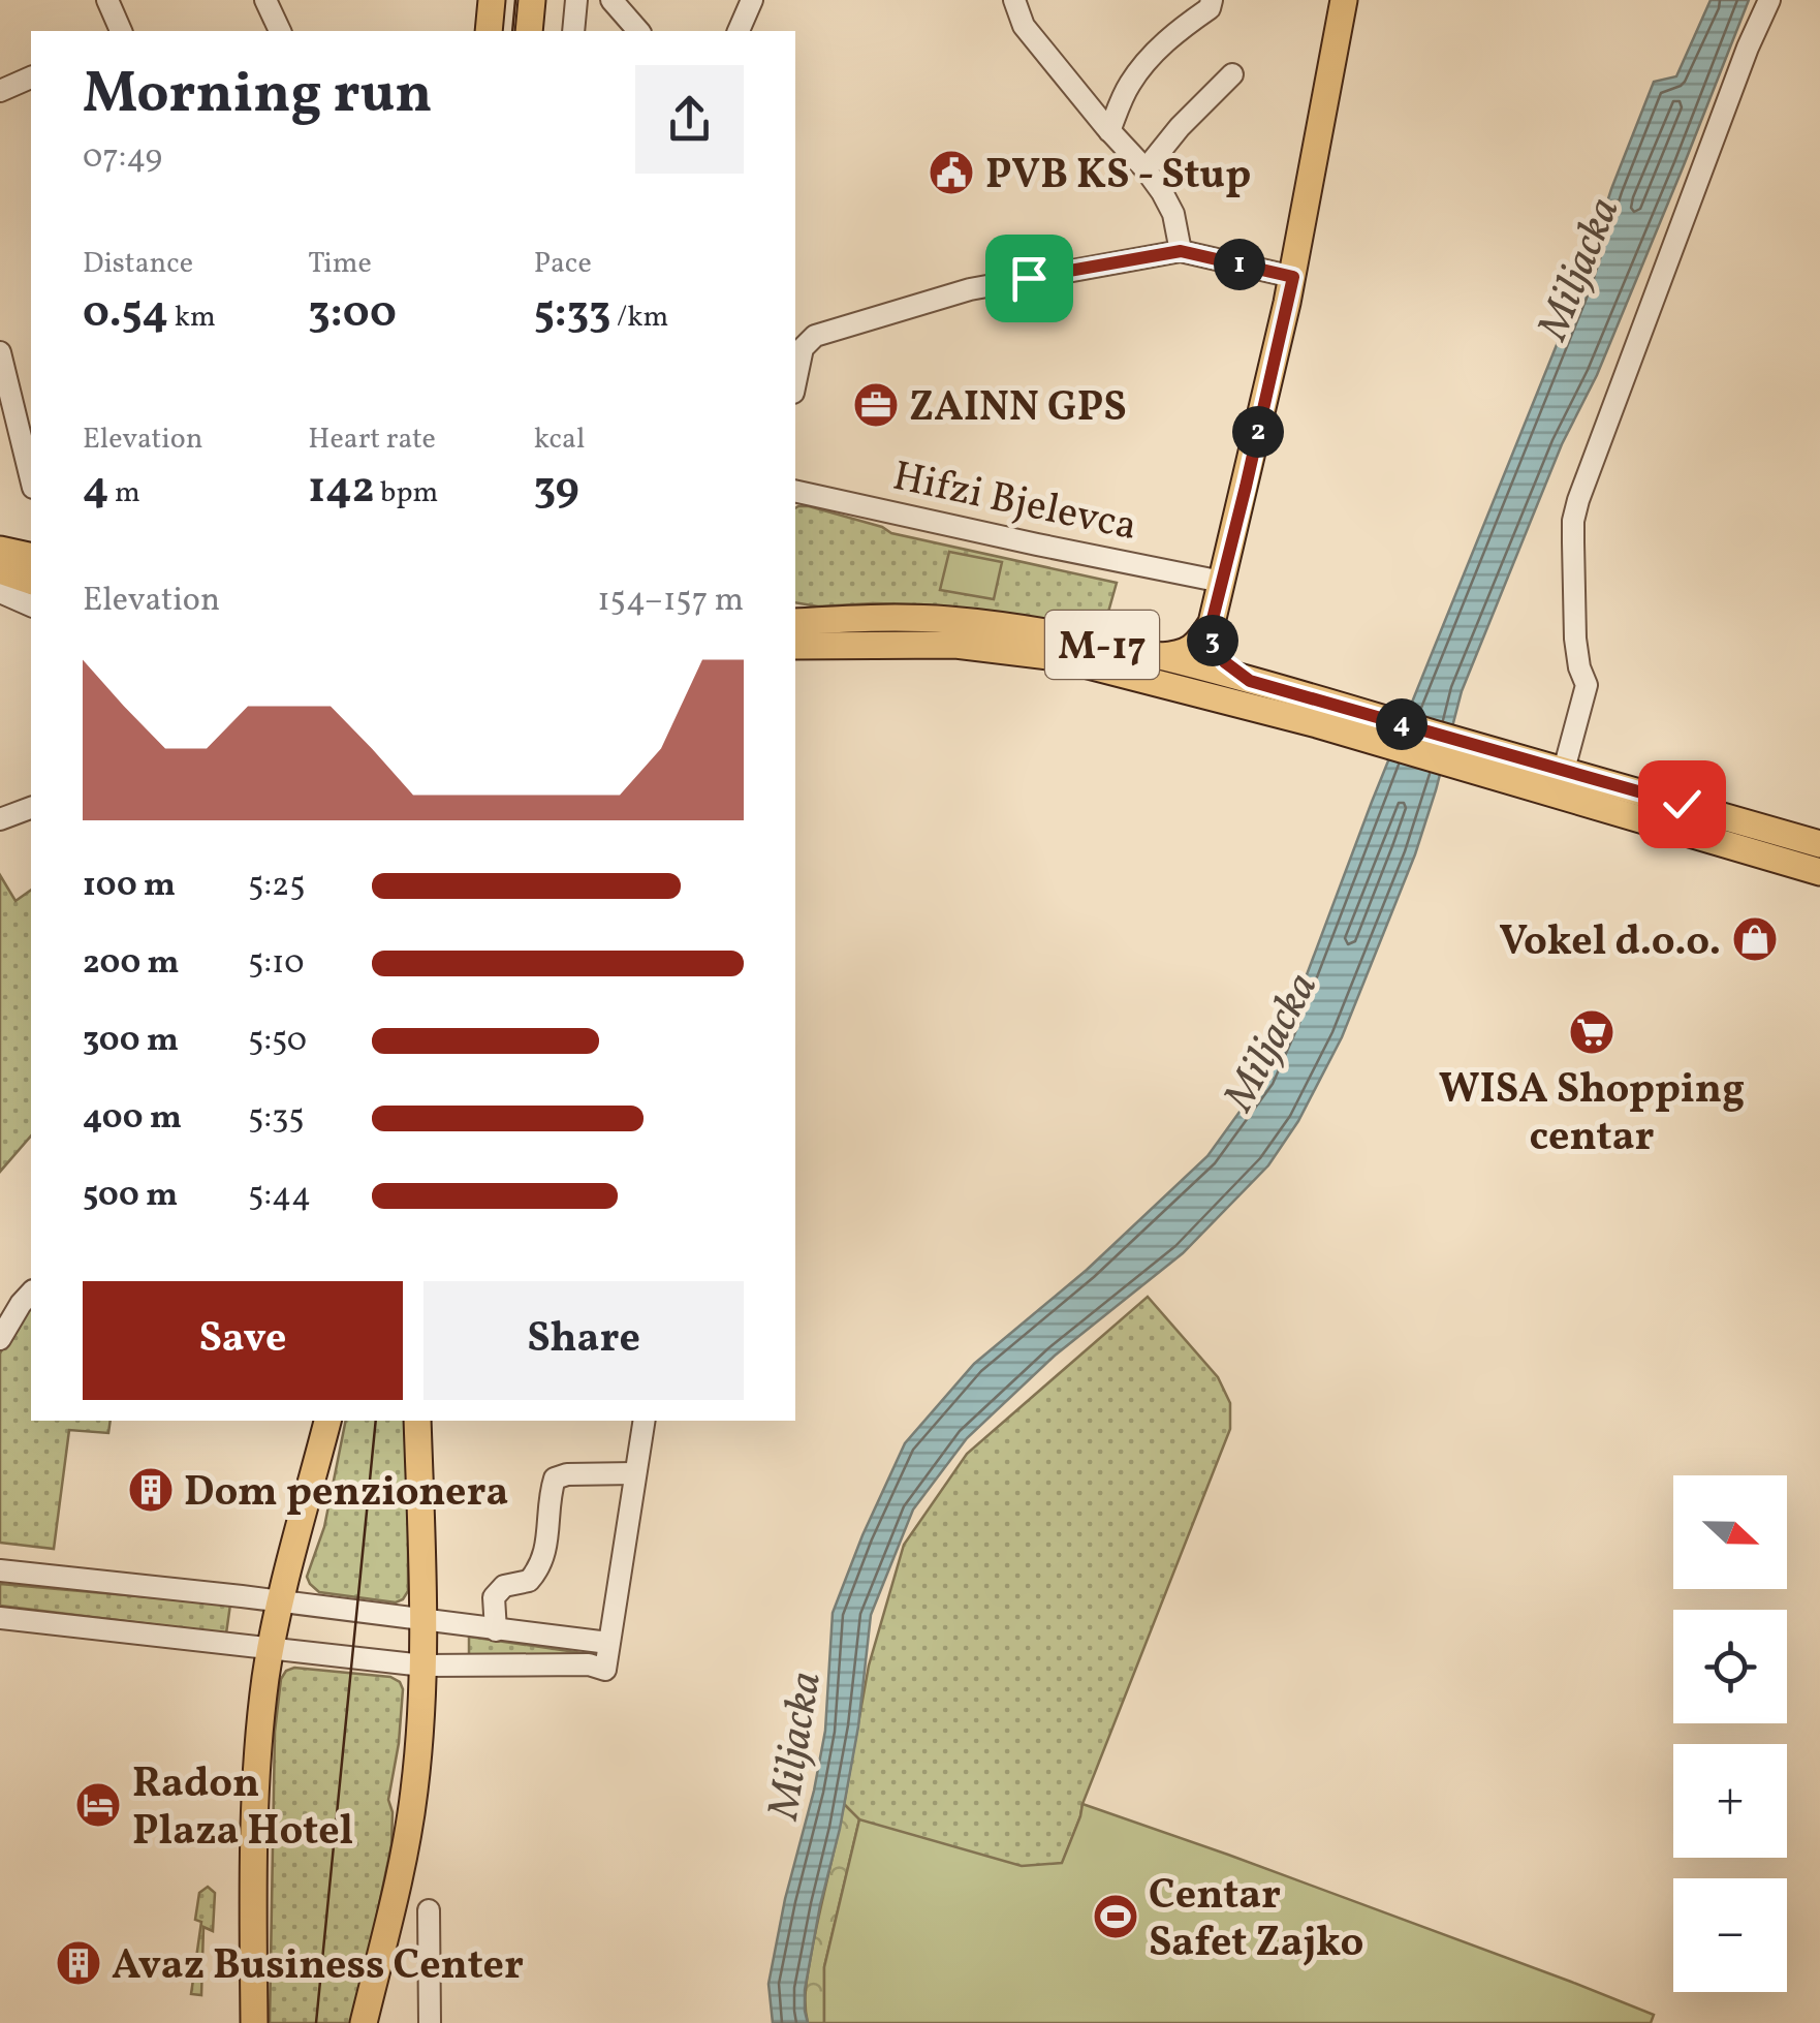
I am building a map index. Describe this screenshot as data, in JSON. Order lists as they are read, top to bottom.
{
  "streets": {
    "main road": ["M-17"],
    "street": ["Hifzi Bjelevca"]
  },
  "water": ["Miljacka"],
  "places": {
    "public building": ["PVB KS - Stup"],
    "office": ["ZAINN GPS"],
    "shop": ["Vokel d.o.o."],
    "supermarket": ["WISA Shopping centar"],
    "building": ["Dom penzionera", "Avaz Business Center"],
    "hotel": ["Radon Plaza Hotel"],
    "sports": ["Centar Safet Zajko"]
  },
  "north": "right",
  "page": {
    "heading": ["Morning run", "07:49"],
    "stats": [
      ["Distance", "0.54 km"],
      ["Time", "3:00"],
      ["Pace", "5:33 /km"],
      ["Elevation", "4 m"],
      ["Heart rate", "142 bpm"],
      ["kcal", "39"]
    ],
    "pins": [
      "1",
      "2",
      "3",
      "4"
    ],
    "chart": ["Elevation", "154–157 m"],
    "list": [
      {
        "name": "100 m",
        "note": "5:25"
      },
      {
        "name": "200 m",
        "note": "5:10"
      },
      {
        "name": "300 m",
        "note": "5:50"
      },
      {
        "name": "400 m",
        "note": "5:35"
      },
      {
        "name": "500 m",
        "note": "5:44"
      }
    ],
    "buttons": ["Save", "Share"],
    "map_buttons": ["+", "−"]
  }
}
